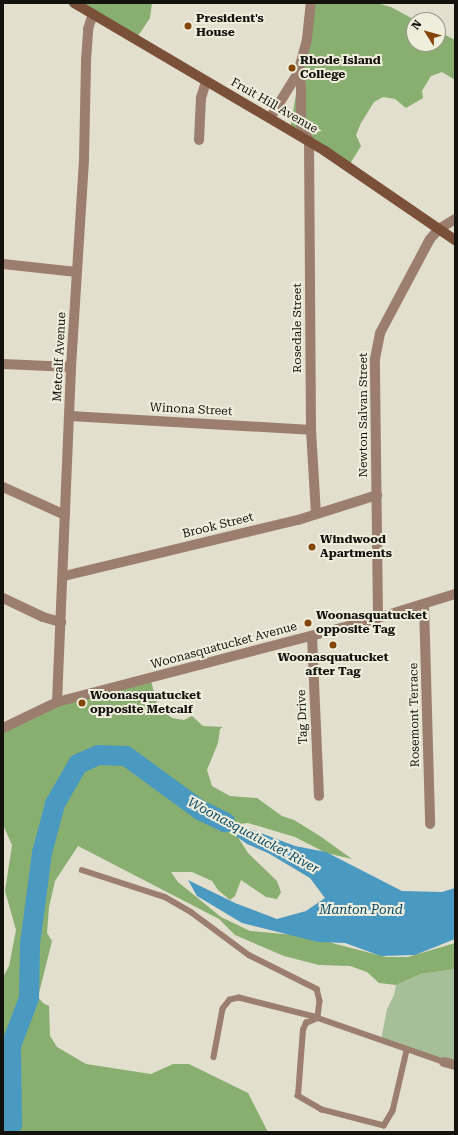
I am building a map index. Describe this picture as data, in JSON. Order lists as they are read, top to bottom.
{
  "streets": {
    "main road": ["Fruit Hill Avenue"],
    "street": [
      "Rosedale Street",
      "Metcalf Avenue",
      "Winona Street",
      "Newton Salvan Street",
      "Brook Street",
      "Woonasquatucket Avenue",
      "Rosemont Terrace",
      "Tag Drive"
    ]
  },
  "crossings": [
    ["Fruit Hill Avenue", "Rosedale Street"],
    ["Fruit Hill Avenue", "Metcalf Avenue"],
    ["Fruit Hill Avenue", "Newton Salvan Street"],
    ["Rosedale Street", "Winona Street"],
    ["Rosedale Street", "Brook Street"],
    ["Metcalf Avenue", "Winona Street"],
    ["Metcalf Avenue", "Brook Street"],
    ["Metcalf Avenue", "Woonasquatucket Avenue"],
    ["Newton Salvan Street", "Brook Street"],
    ["Newton Salvan Street", "Woonasquatucket Avenue"],
    ["Woonasquatucket Avenue", "Rosemont Terrace"],
    ["Woonasquatucket Avenue", "Tag Drive"]
  ],
  "water": ["Woonasquatucket River", "Manton Pond"],
  "places": [
    "President's House",
    "Rhode Island College",
    "Windwood Apartments",
    "Woonasquatucket opposite Tag",
    "Woonasquatucket after Tag",
    "Woonasquatucket opposite Metcalf"
  ],
  "north": "top left"
}
